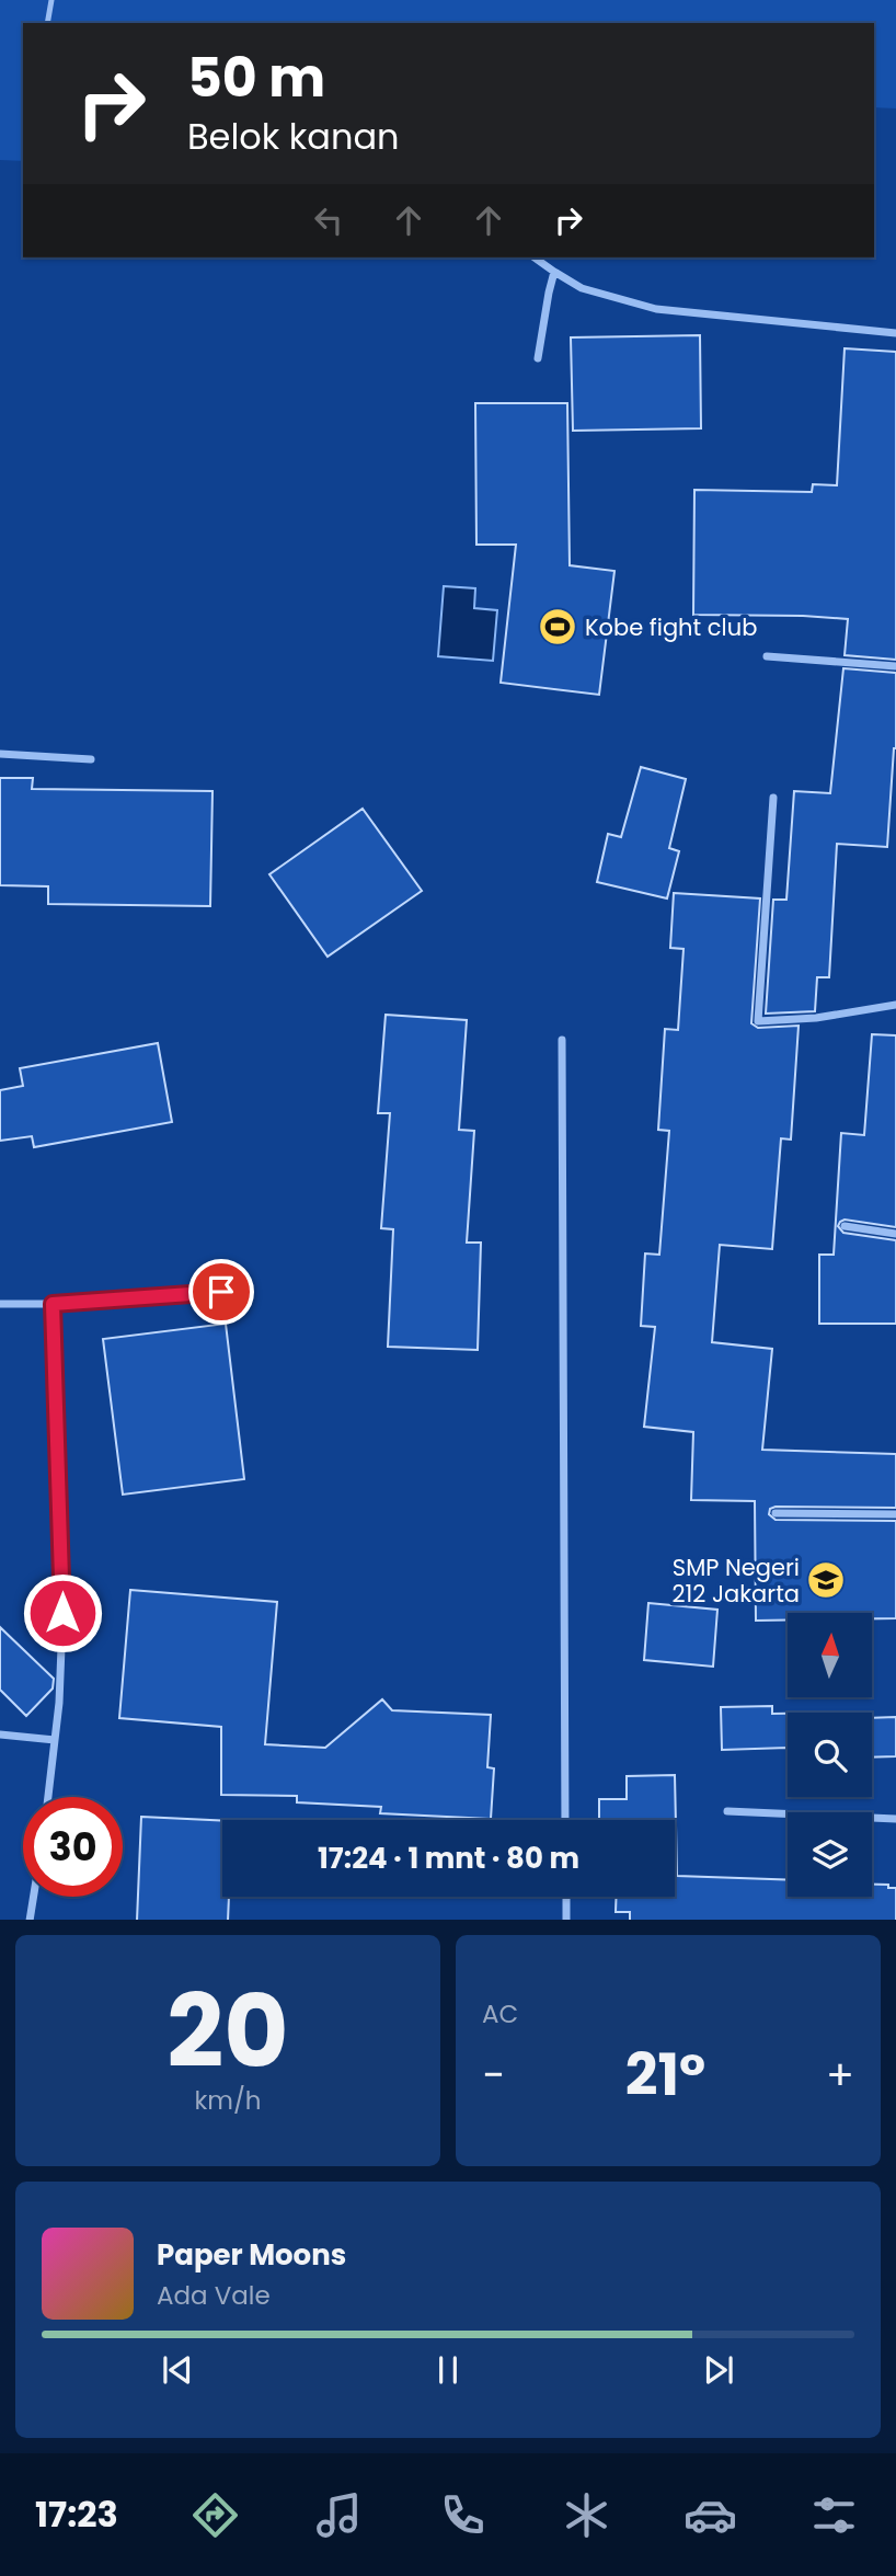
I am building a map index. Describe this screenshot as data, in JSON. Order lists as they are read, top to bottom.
{
  "places": {
    "sports": ["Kobe fight club"],
    "school or university": ["SMP Negeri 212 Jakarta"]
  },
  "north": "top",
  "page": {
    "turn": ["50 m", "Belok kanan"],
    "limit": "30",
    "trip": "17:24 · 1 mnt · 80 m",
    "tile": [
      ["20", "km/h"],
      "AC"
    ],
    "heat": ["−", "21°", "+"],
    "song": ["Paper Moons", "Ada Vale"],
    "tabs": "17:23"
  }
}
